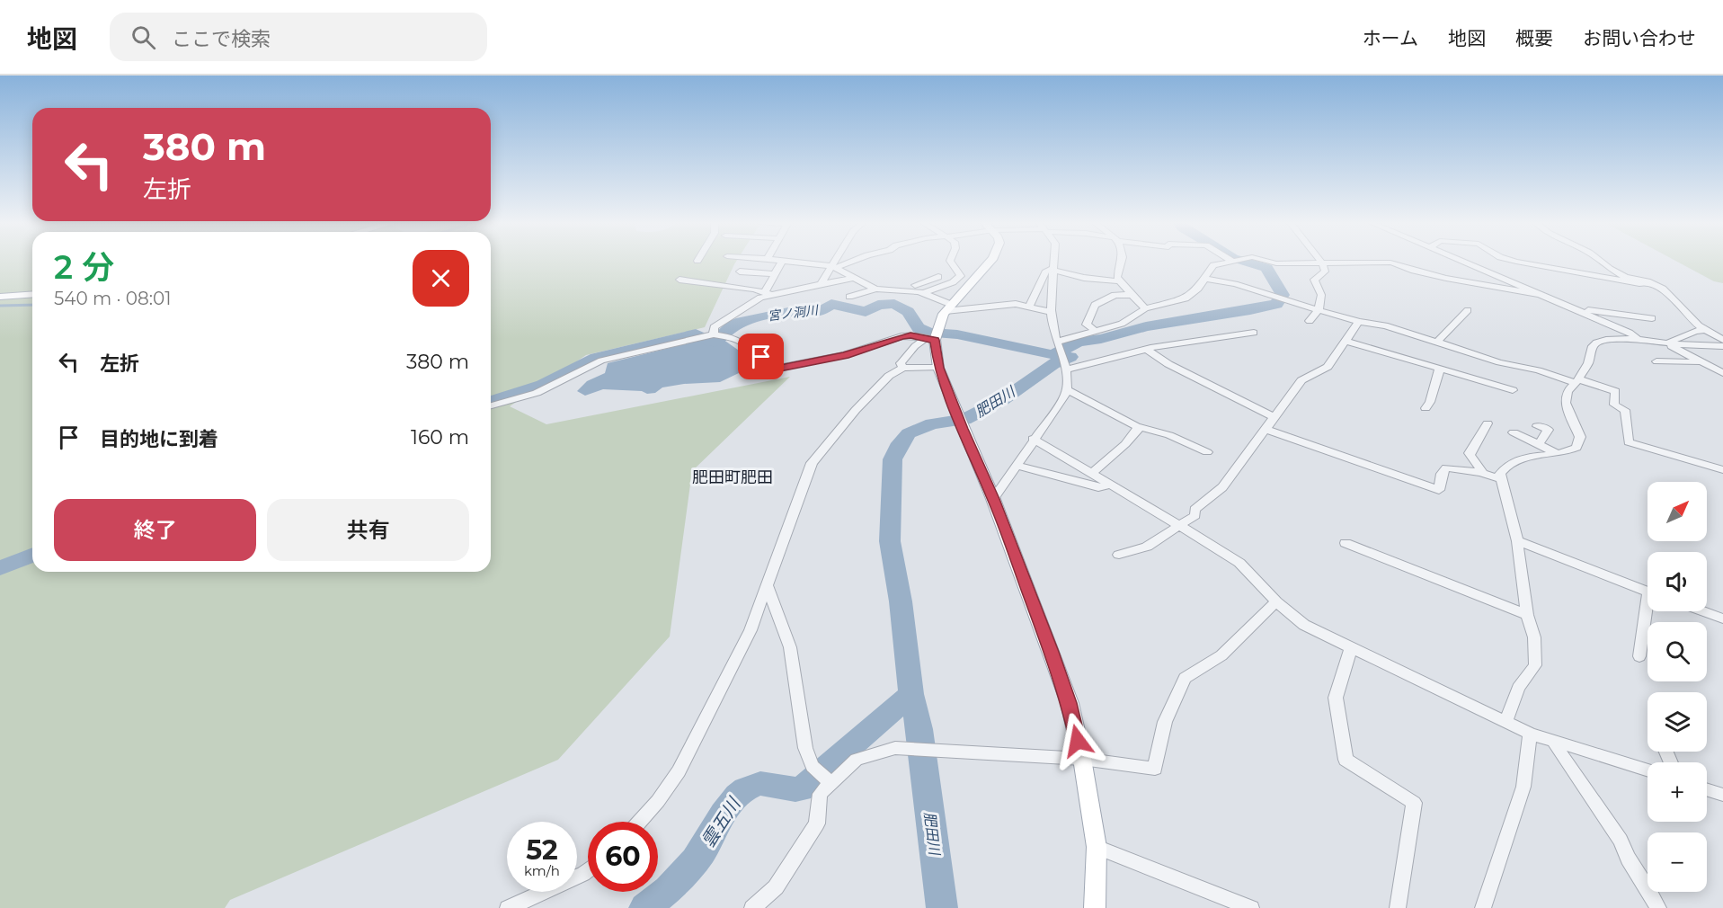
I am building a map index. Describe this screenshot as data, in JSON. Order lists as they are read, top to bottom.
{
  "districts": ["肥田町肥田"],
  "water": ["宮ノ洞川", "肥田川", "雲五川"],
  "north": "top right",
  "page": {
    "header": "地図",
    "search": "ここで検索",
    "nav": [
      "ホーム",
      "地図",
      "概要",
      "お問い合わせ"
    ],
    "turn": ["380 m", "左折"],
    "heading": ["2 分", "540 m · 08:01"],
    "list": [
      {
        "name": "左折",
        "value": "380 m"
      },
      {
        "name": "目的地に到着",
        "value": "160 m"
      }
    ],
    "map_buttons": ["+", "−"],
    "buttons": ["終了", "共有"],
    "speed": "52 km/h",
    "limit": "60"
  }
}
